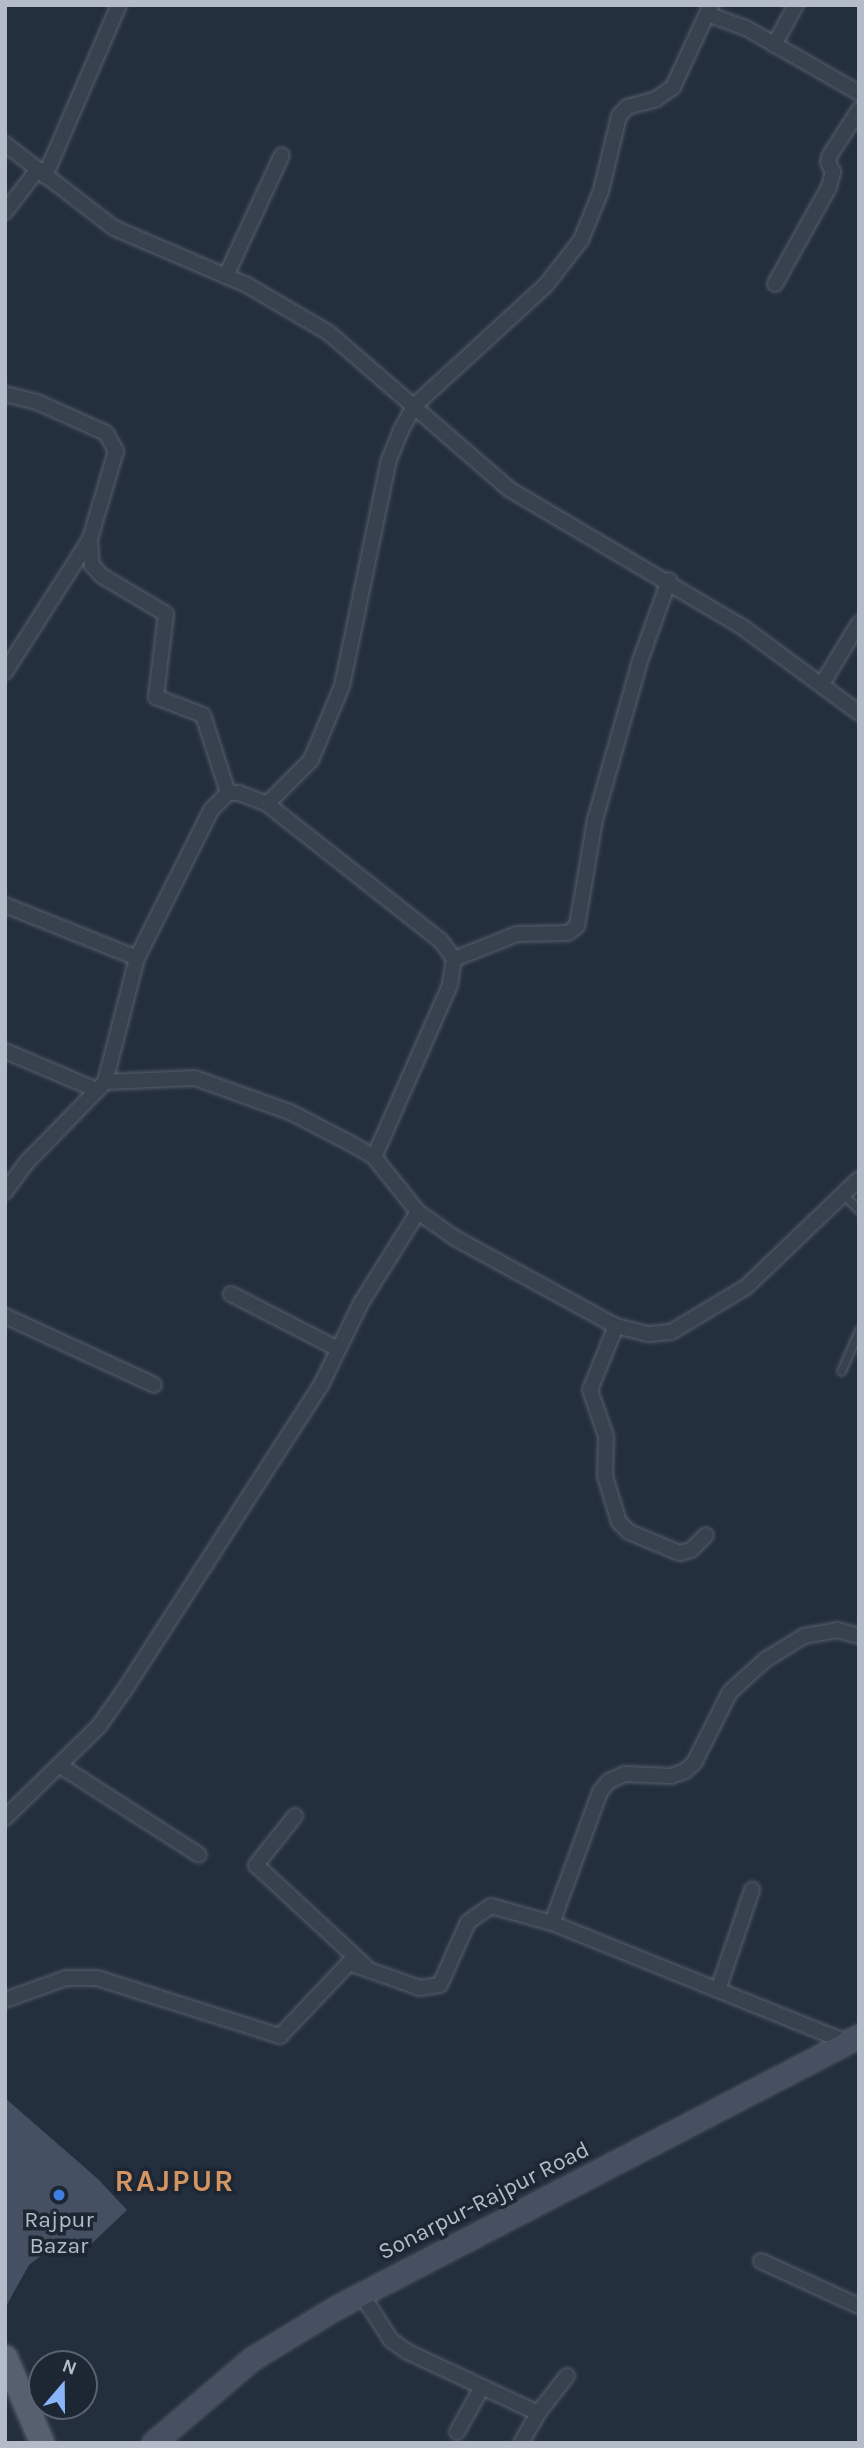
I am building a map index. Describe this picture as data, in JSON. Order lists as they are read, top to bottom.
{
  "streets": {
    "main road": ["Sonarpur-Rajpur Road"]
  },
  "districts": ["RAJPUR"],
  "places": ["Rajpur Bazar"],
  "north": "top"
}
